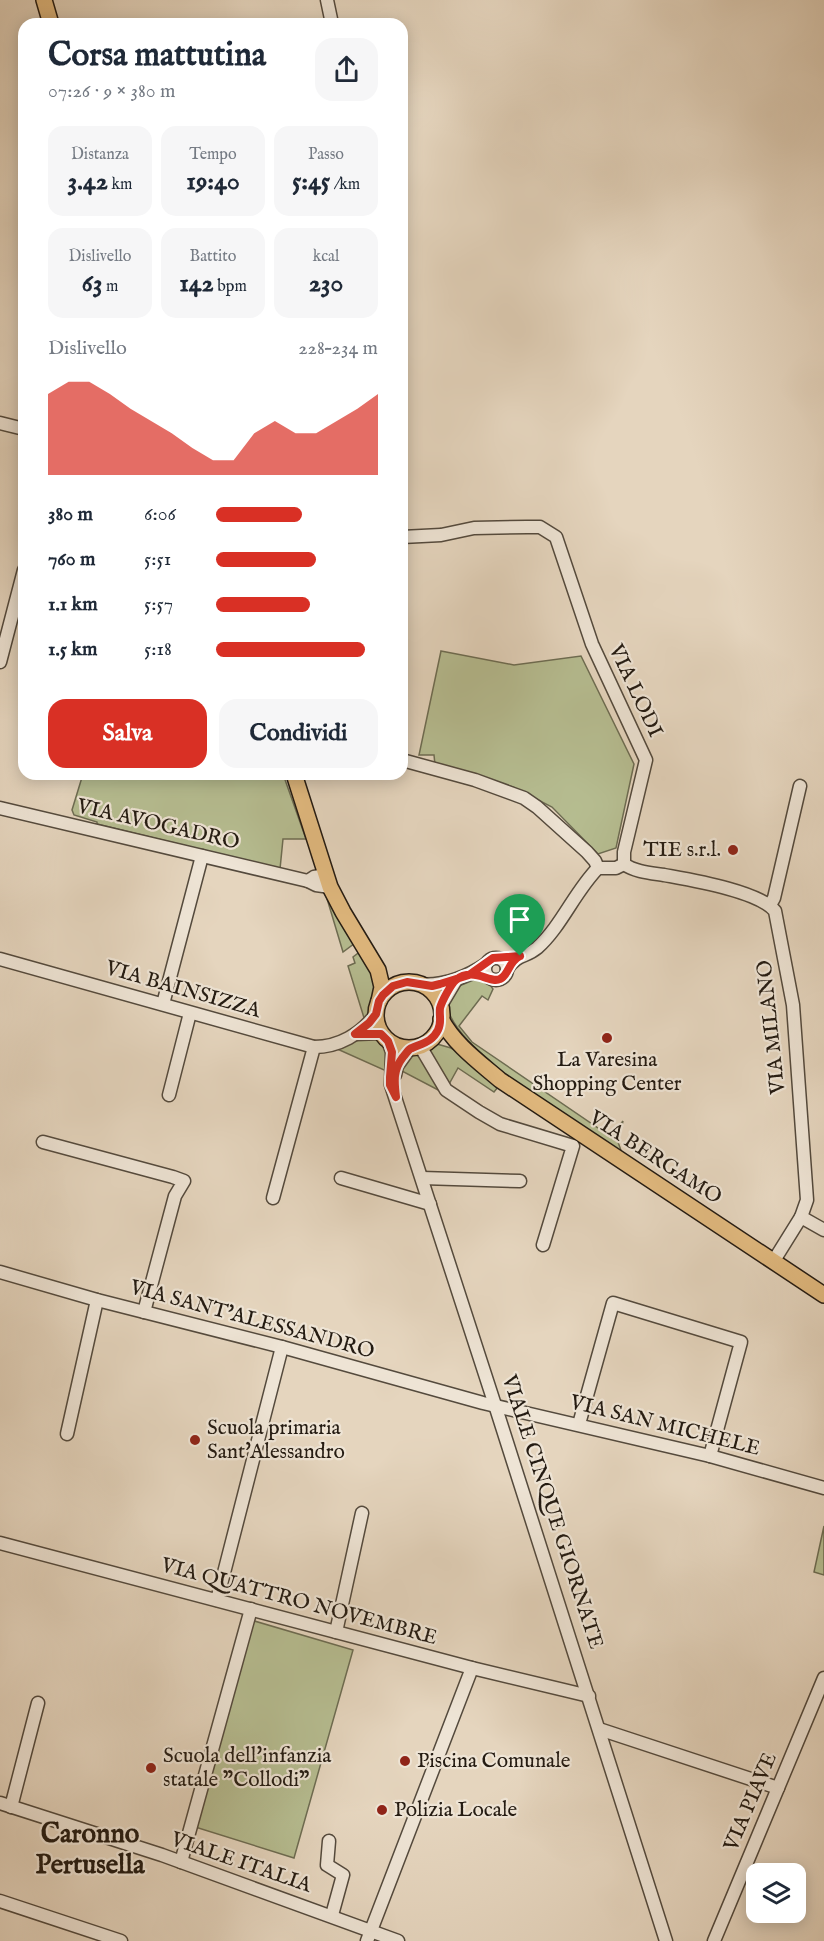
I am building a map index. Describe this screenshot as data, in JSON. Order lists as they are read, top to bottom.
{
  "streets": {
    "main road": ["VIA BERGAMO"],
    "street": [
      "VIA LODI",
      "VIA AVOGADRO",
      "VIA BAINSIZZA",
      "VIA MILANO",
      "VIA SANT'ALESSANDRO",
      "VIA SAN MICHELE",
      "VIALE CINQUE GIORNATE",
      "VIA QUATTRO NOVEMBRE",
      "VIA PIAVE",
      "VIALE ITALIA"
    ]
  },
  "crossings": [
    ["VIA MILANO", "VIA BERGAMO"],
    ["VIA BERGAMO", "VIALE CINQUE GIORNATE"],
    ["VIA SANT'ALESSANDRO", "VIA SAN MICHELE"],
    ["VIA SANT'ALESSANDRO", "VIALE CINQUE GIORNATE"],
    ["VIA SAN MICHELE", "VIALE CINQUE GIORNATE"],
    ["VIALE CINQUE GIORNATE", "VIA QUATTRO NOVEMBRE"]
  ],
  "districts": ["Caronno Pertusella"],
  "places": [
    "TIE s.r.l.",
    "La Varesina Shopping Center",
    "Scuola primaria Sant'Alessandro",
    "Piscina Comunale",
    "Scuola dell'infanzia statale \"Collodi\"",
    "Polizia Locale"
  ],
  "page": {
    "heading": ["Corsa mattutina", "07:26 · 9 × 380 m"],
    "stats": [
      ["Distanza", "3.42 km"],
      ["Tempo", "19:40"],
      ["Passo", "5:45 /km"],
      ["Dislivello", "63 m"],
      ["Battito", "142 bpm"],
      ["kcal", "230"]
    ],
    "chart": ["Dislivello", "228–234 m"],
    "list": [
      {
        "name": "380 m",
        "note": "6:06"
      },
      {
        "name": "760 m",
        "note": "5:51"
      },
      {
        "name": "1.1 km",
        "note": "5:57"
      },
      {
        "name": "1.5 km",
        "note": "5:18"
      }
    ],
    "buttons": ["Salva", "Condividi"]
  }
}
